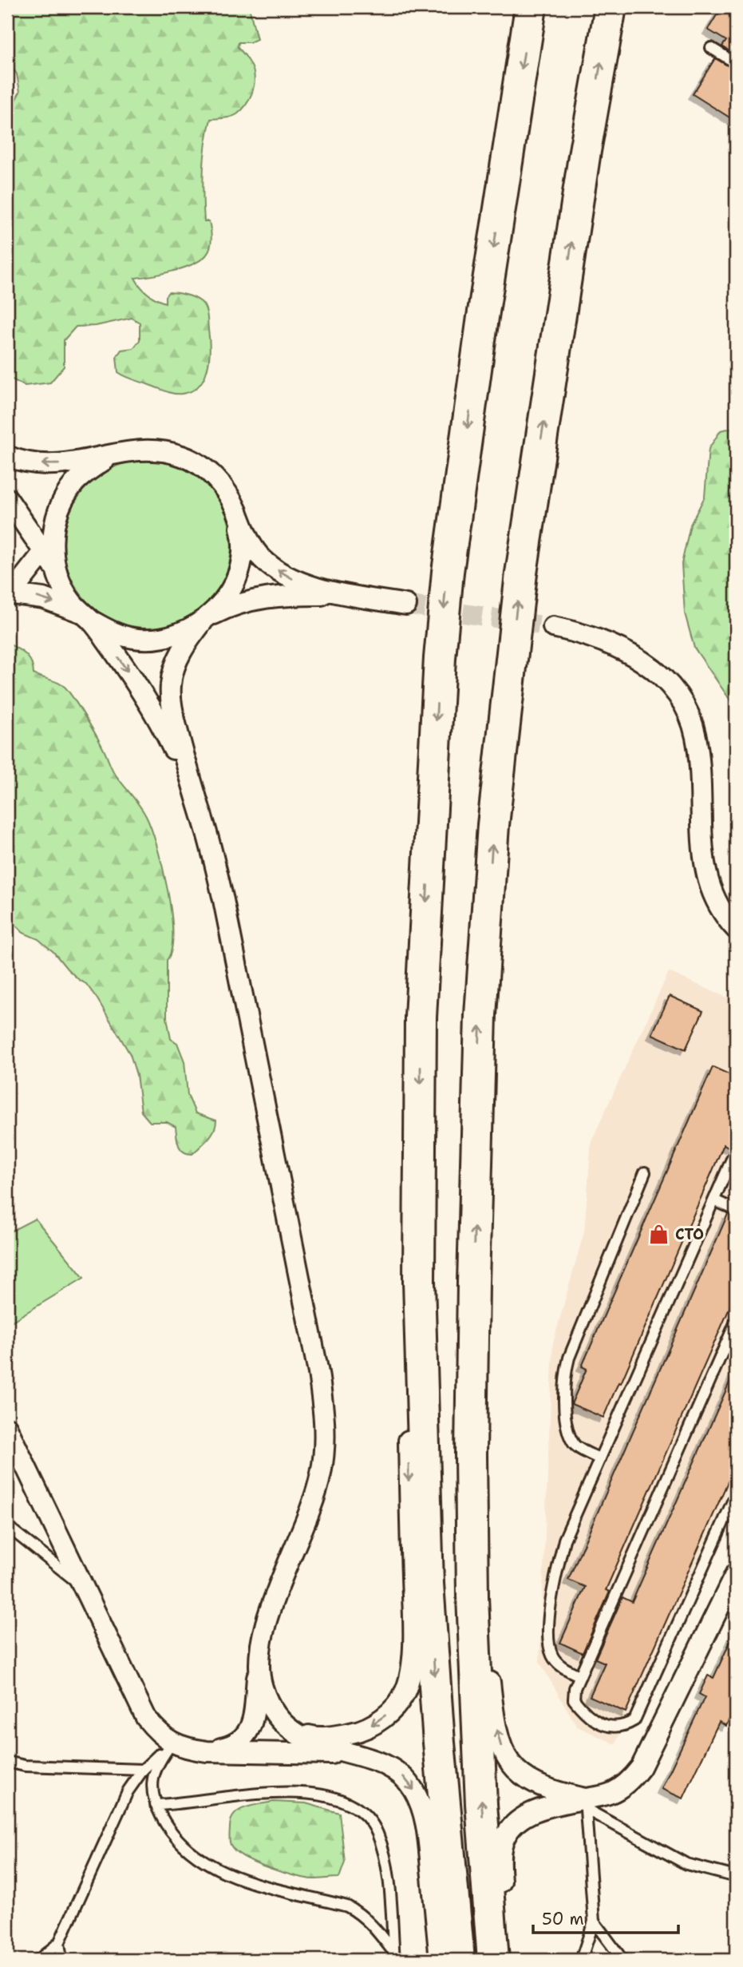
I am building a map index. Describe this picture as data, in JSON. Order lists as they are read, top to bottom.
{
  "places": {
    "shop": ["СТО"]
  },
  "scale_bar": "50 m"
}
